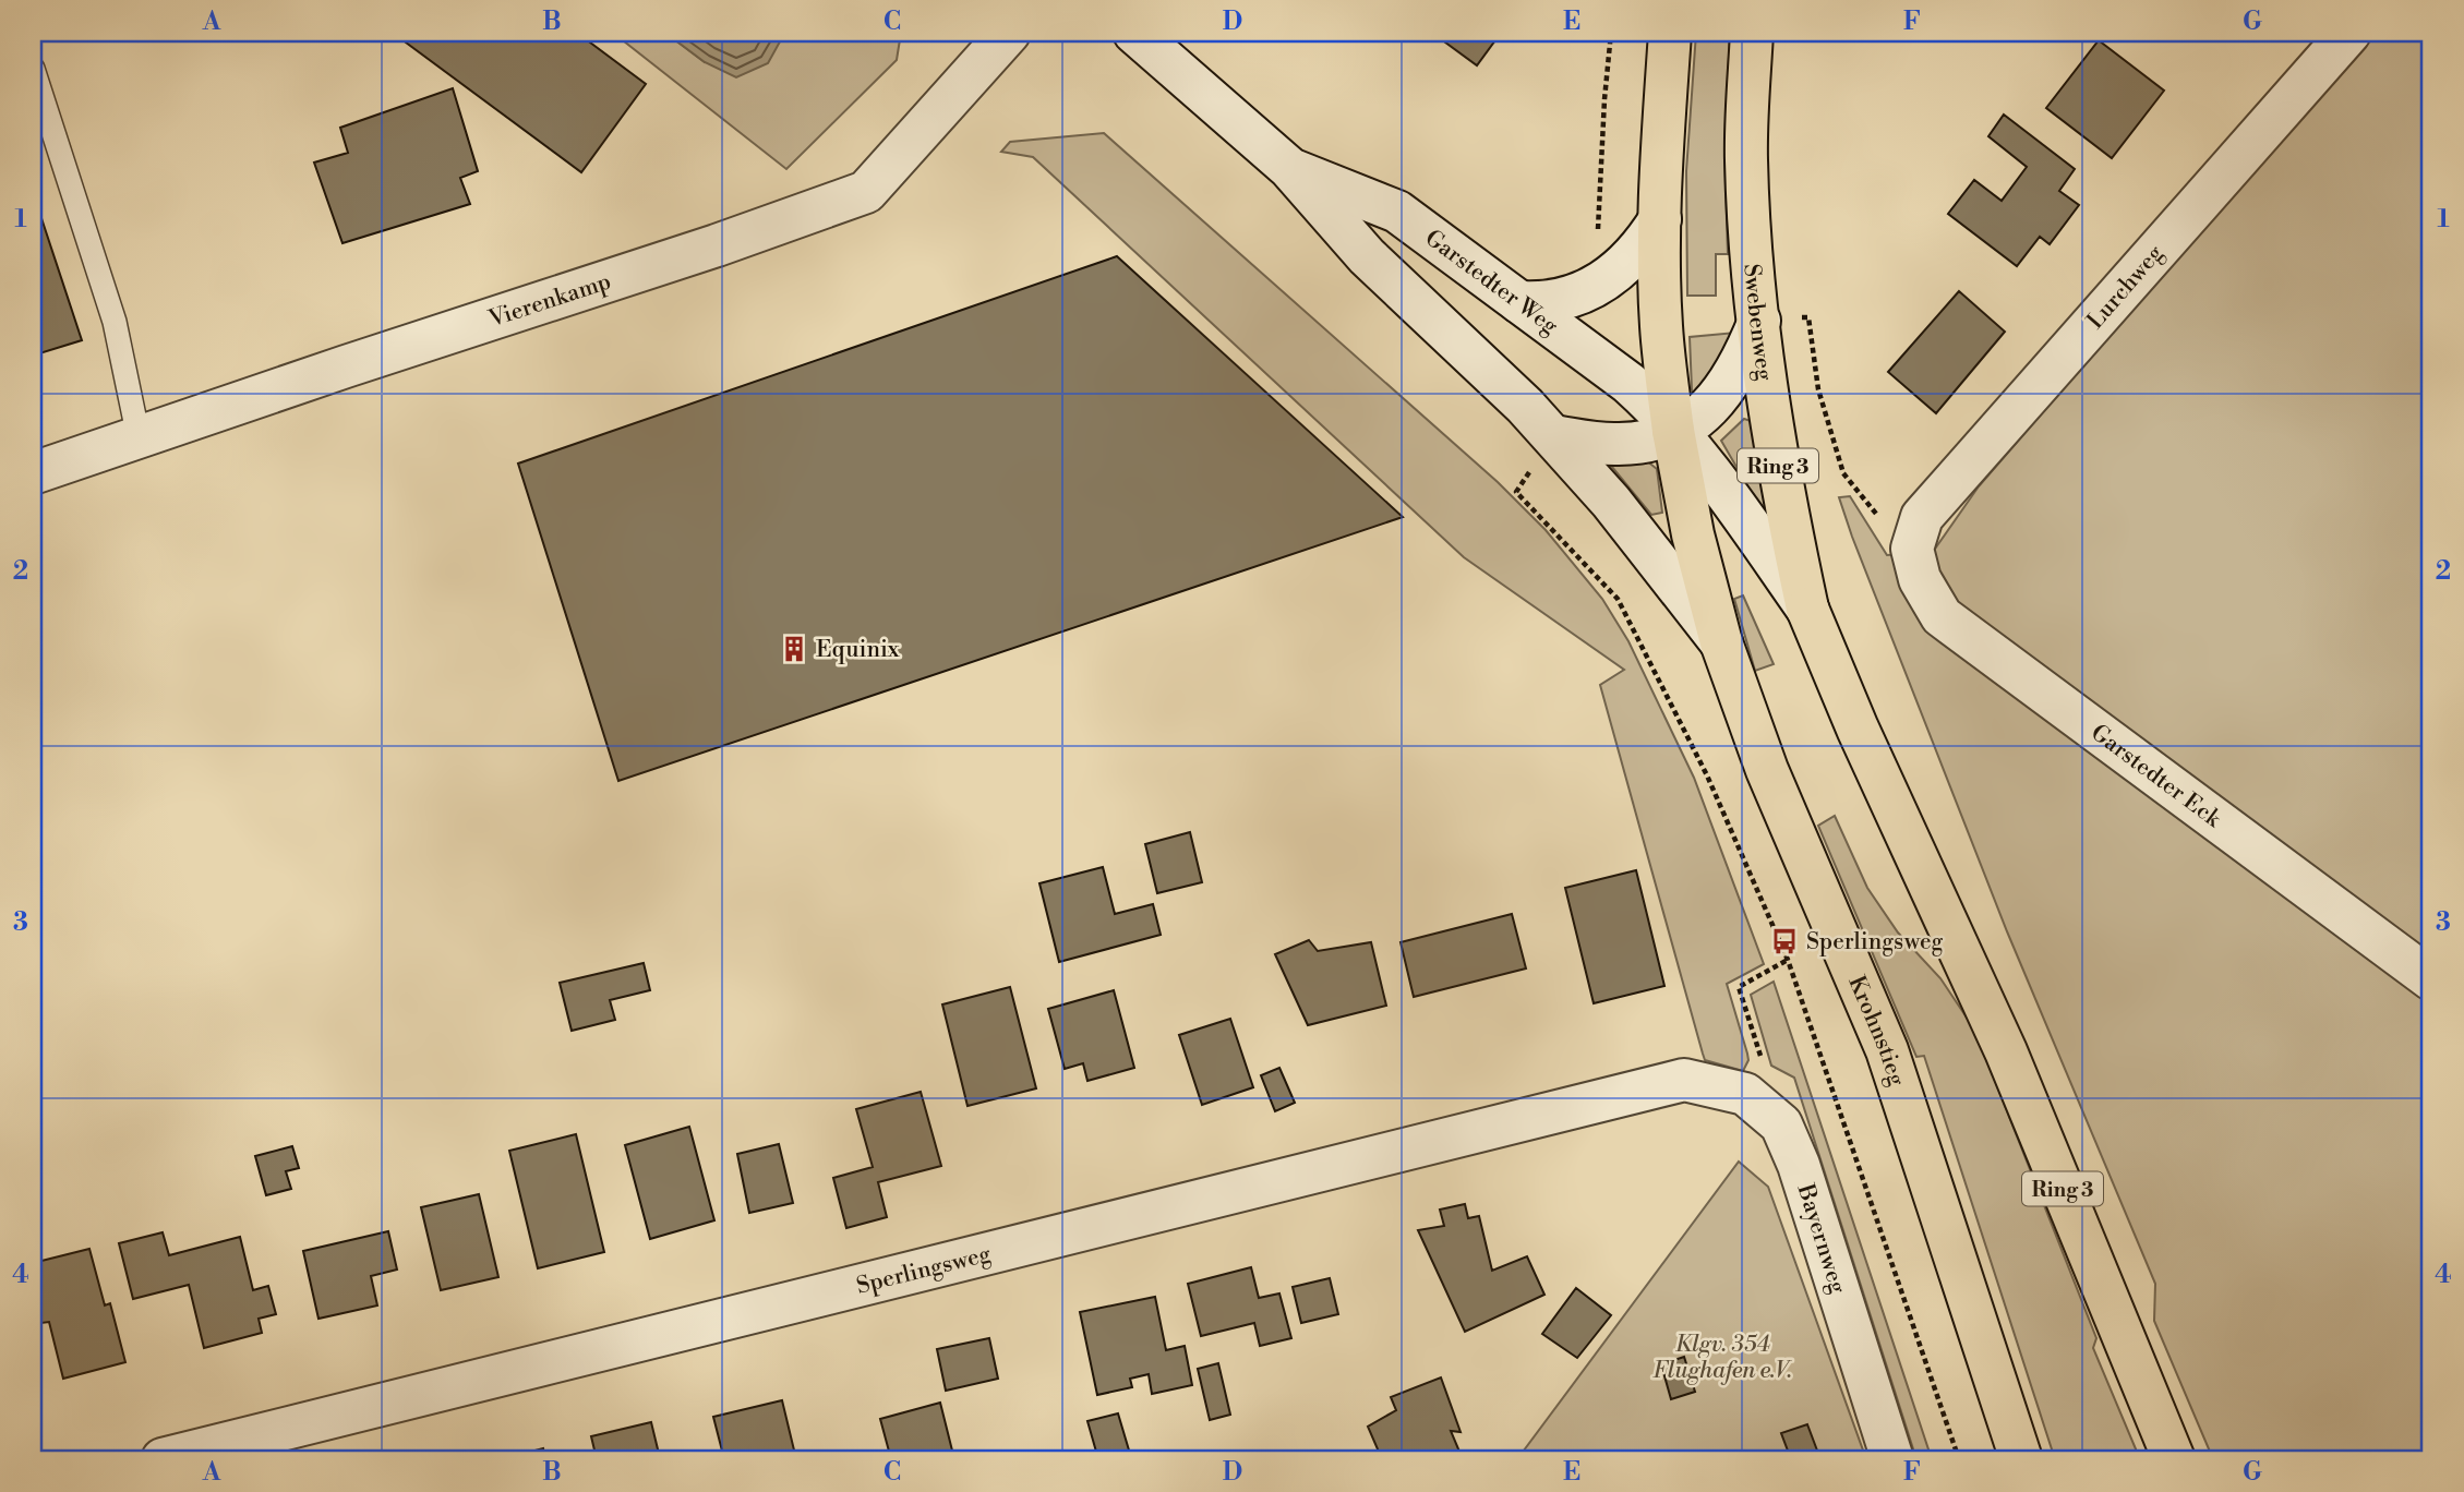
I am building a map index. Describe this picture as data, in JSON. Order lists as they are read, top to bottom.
{
  "streets": {
    "main road": ["Swebenweg", "Ring 3", "Krohnstieg"],
    "street": [
      "Garstedter Weg",
      "Lurchweg",
      "Vierenkamp",
      "Garstedter Eck",
      "Bayernweg",
      "Sperlingsweg"
    ]
  },
  "crossings": [
    ["Garstedter Weg", "Swebenweg"],
    ["Garstedter Weg", "Ring 3"],
    ["Garstedter Weg", "Krohnstieg"],
    ["Lurchweg", "Garstedter Eck"],
    ["Swebenweg", "Ring 3"],
    ["Bayernweg", "Sperlingsweg"]
  ],
  "parks": ["Klgv. 354 Flughafen e.V."],
  "places": {
    "building": ["Equinix"],
    "bus stop": ["Sperlingsweg"]
  },
  "grid": {
    "columns": [
      "A",
      "B",
      "C",
      "D",
      "E",
      "F",
      "G"
    ],
    "rows": [
      "1",
      "2",
      "3",
      "4"
    ]
  }
}
